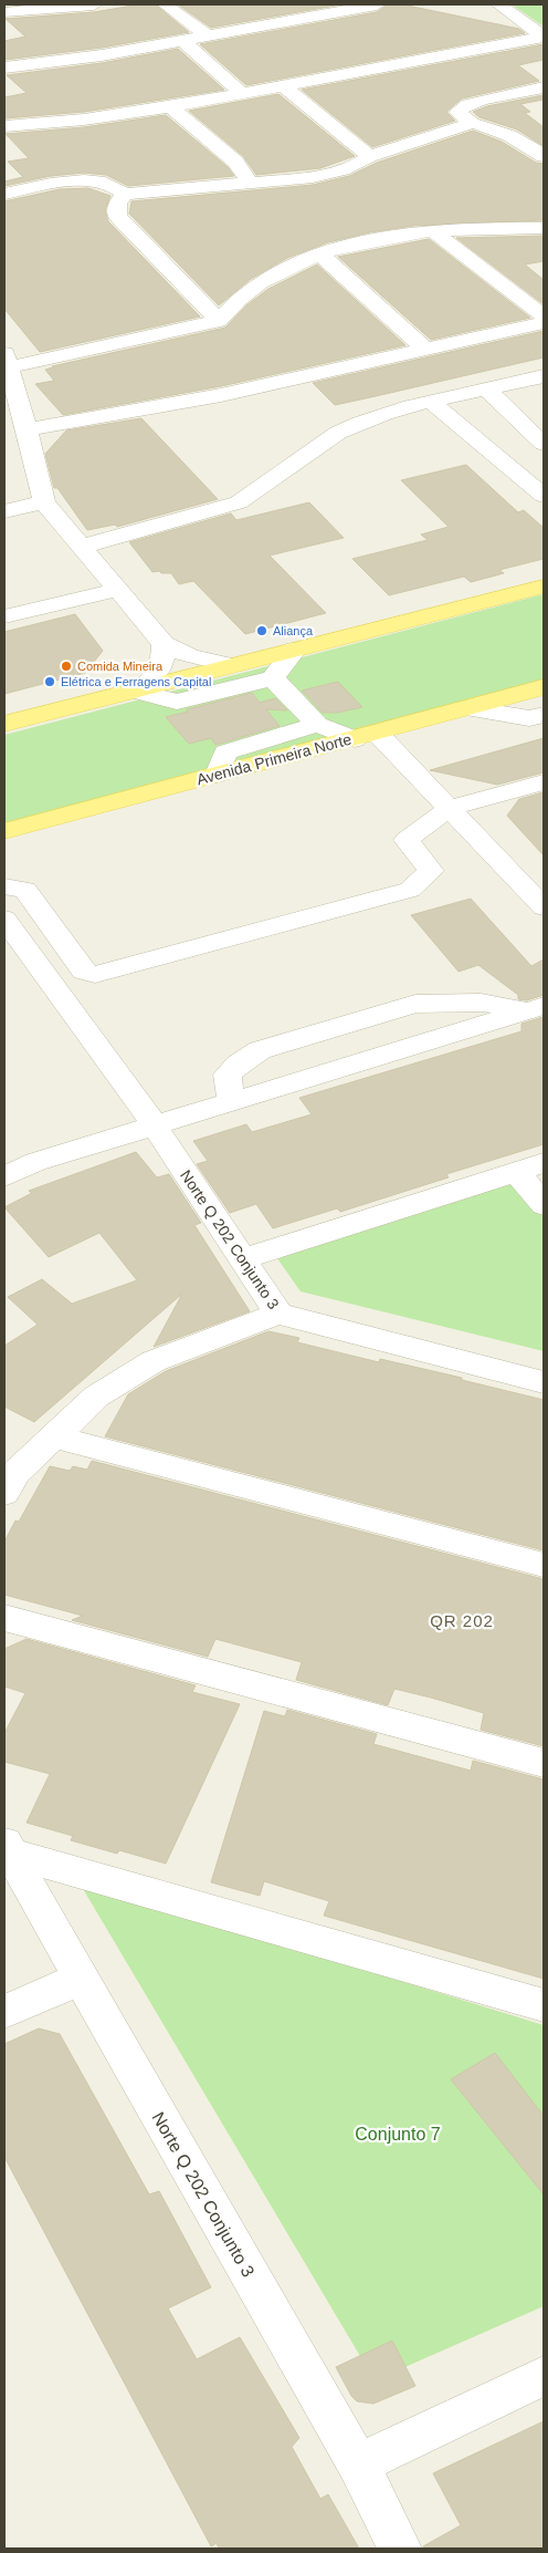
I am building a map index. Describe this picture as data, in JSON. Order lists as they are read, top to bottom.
{
  "streets": {
    "main road": ["Avenida Primeira Norte"],
    "street": ["Norte Q 202 Conjunto 3"]
  },
  "districts": ["QR 202"],
  "parks": ["Conjunto 7"],
  "places": ["Aliança", "Comida Mineira", "Elétrica e Ferragens Capital"]
}
